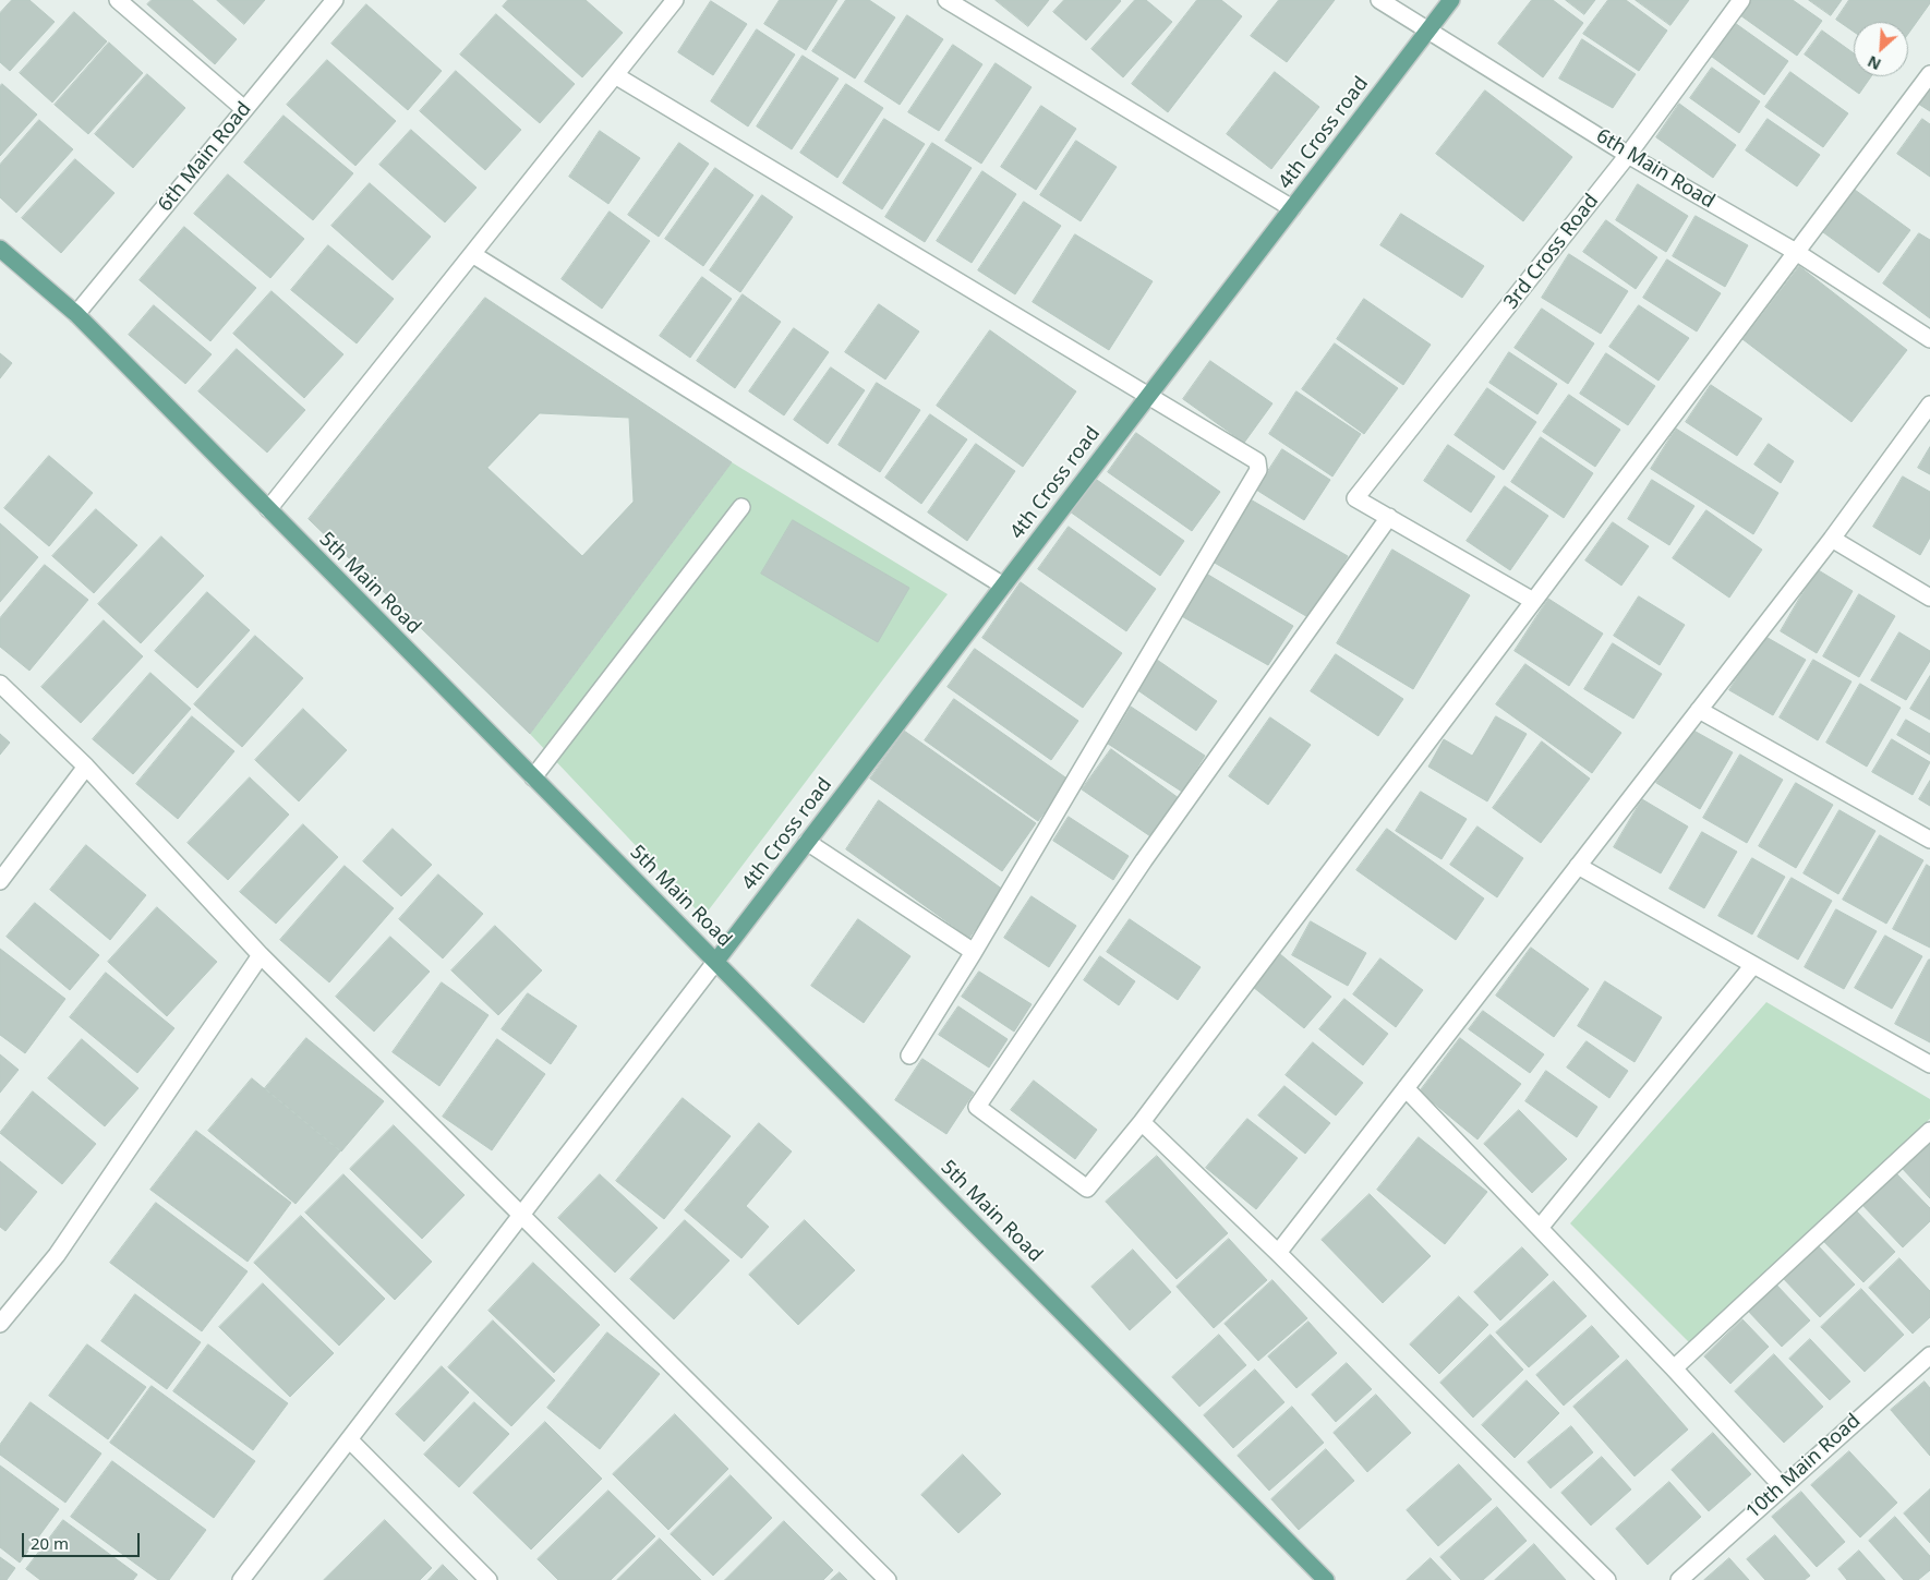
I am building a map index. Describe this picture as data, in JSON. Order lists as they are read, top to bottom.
{
  "streets": {
    "main road": ["4th Cross road", "5th Main Road"],
    "street": ["6th Main Road", "3rd Cross Road", "10th Main Road"]
  },
  "crossings": [
    ["4th Cross road", "6th Main Road"],
    ["4th Cross road", "5th Main Road"],
    ["6th Main Road", "3rd Cross Road"],
    ["6th Main Road", "5th Main Road"]
  ],
  "scale_bar": "20 m",
  "north": "bottom left"
}
